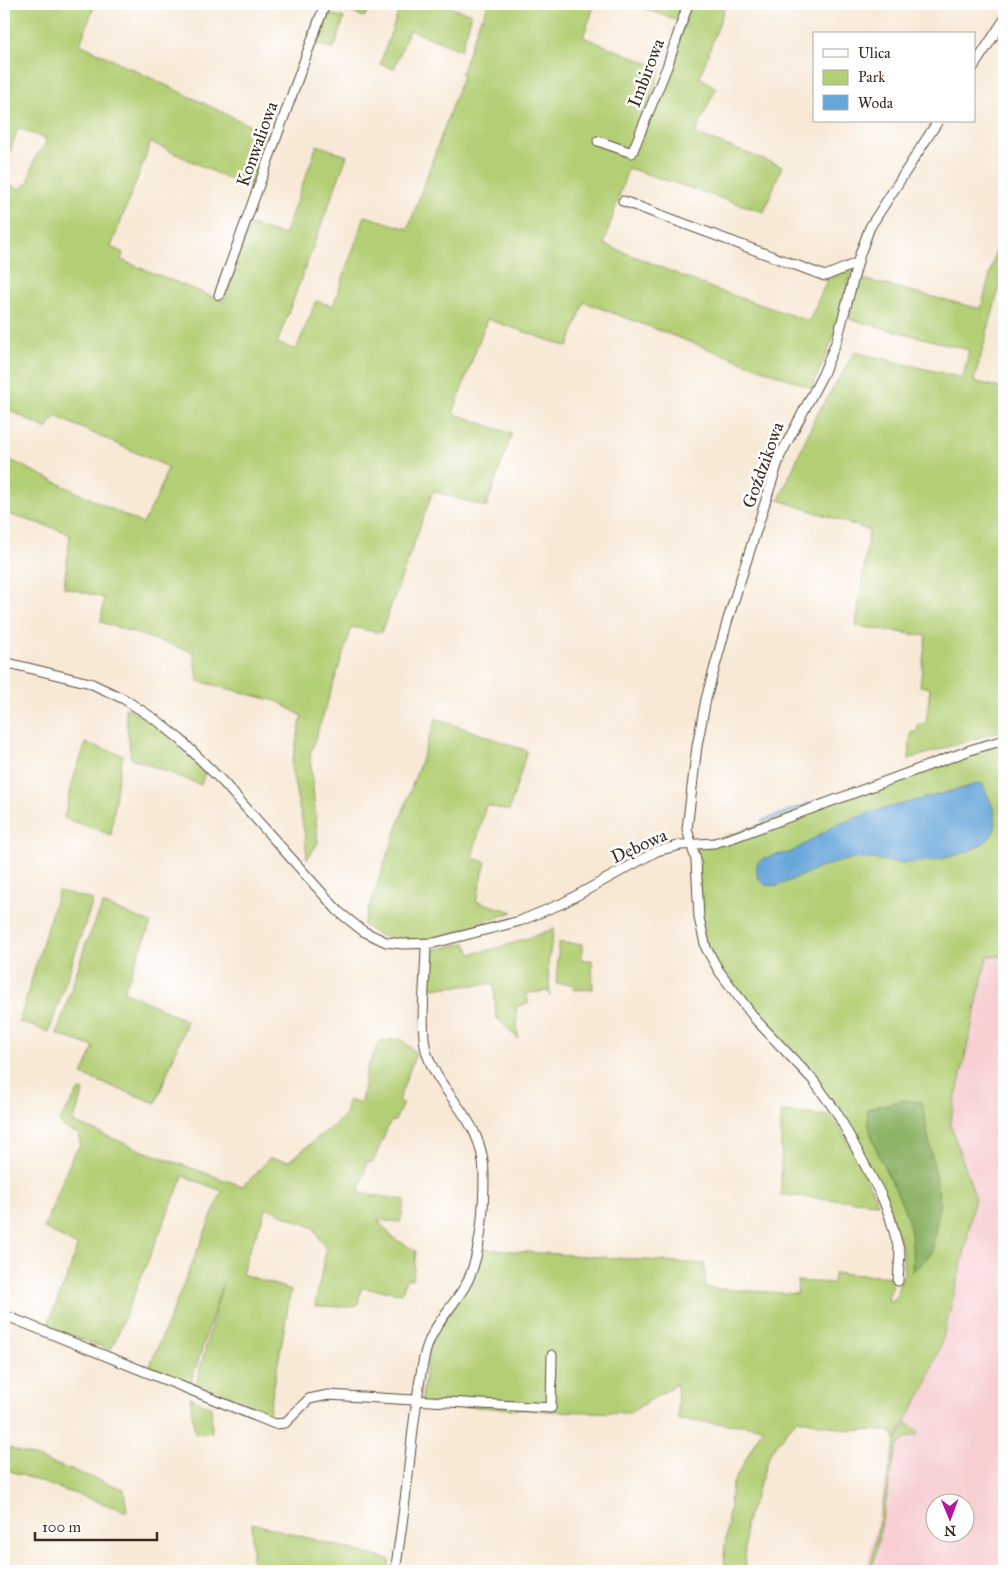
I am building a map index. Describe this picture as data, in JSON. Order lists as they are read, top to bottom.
{
  "streets": {
    "street": [
      "Imbirowa",
      "Konwaliowa",
      "Goździkowa",
      "Dębowa"
    ]
  },
  "crossings": [
    ["Goździkowa", "Dębowa"]
  ],
  "legend": ["Ulica", "Park", "Woda"],
  "scale_bar": "100 m",
  "north": "bottom"
}
